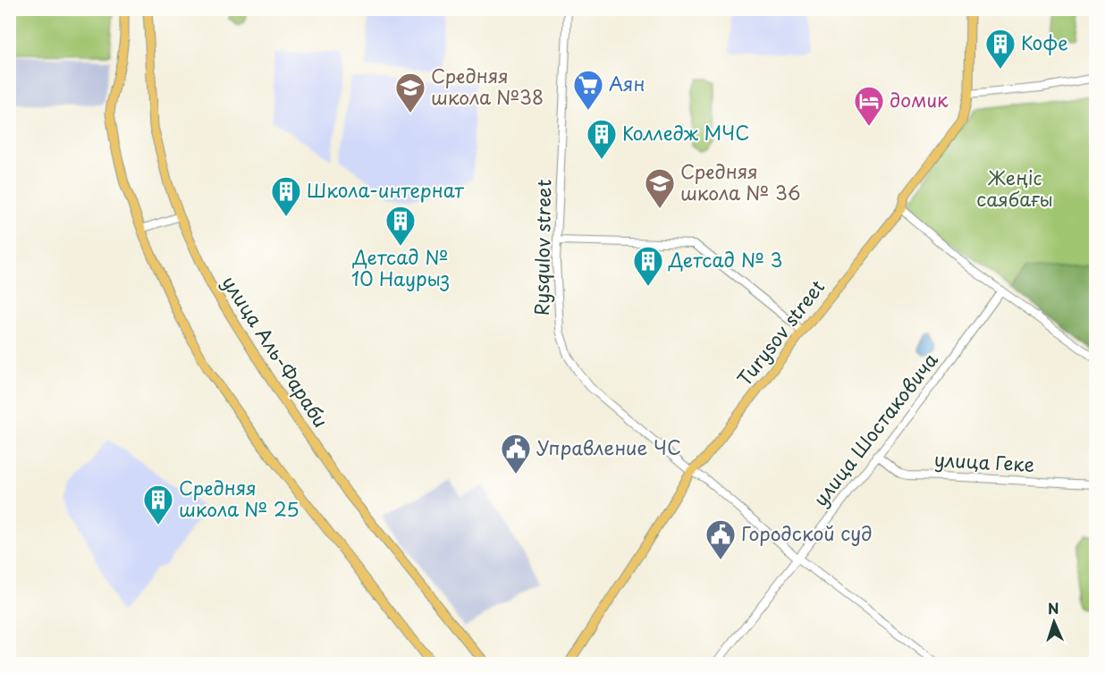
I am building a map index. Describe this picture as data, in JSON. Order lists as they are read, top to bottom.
{
  "streets": {
    "main road": ["Turysov street", "улица Аль-Фараби"],
    "street": ["Rysqulov street", "улица Шостаковича", "улица Геке"]
  },
  "crossings": [
    ["Rysqulov street", "Turysov street"],
    ["Rysqulov street", "улица Шостаковича"],
    ["улица Шостаковича", "улица Геке"]
  ],
  "parks": ["Жеңіс саябағы"],
  "places": {
    "building": [
      "Кофе",
      "Колледж МЧС",
      "Школа-интернат",
      "Детсад № 10 Наурыз",
      "Детсад № 3",
      "Средняя школа № 25"
    ],
    "supermarket": ["Аян"],
    "school or university": ["Средняя школа №38", "Средняя школа № 36"],
    "hotel": ["домик"],
    "public building": ["Управление ЧС", "Городской суд"]
  },
  "north": "top"
}
